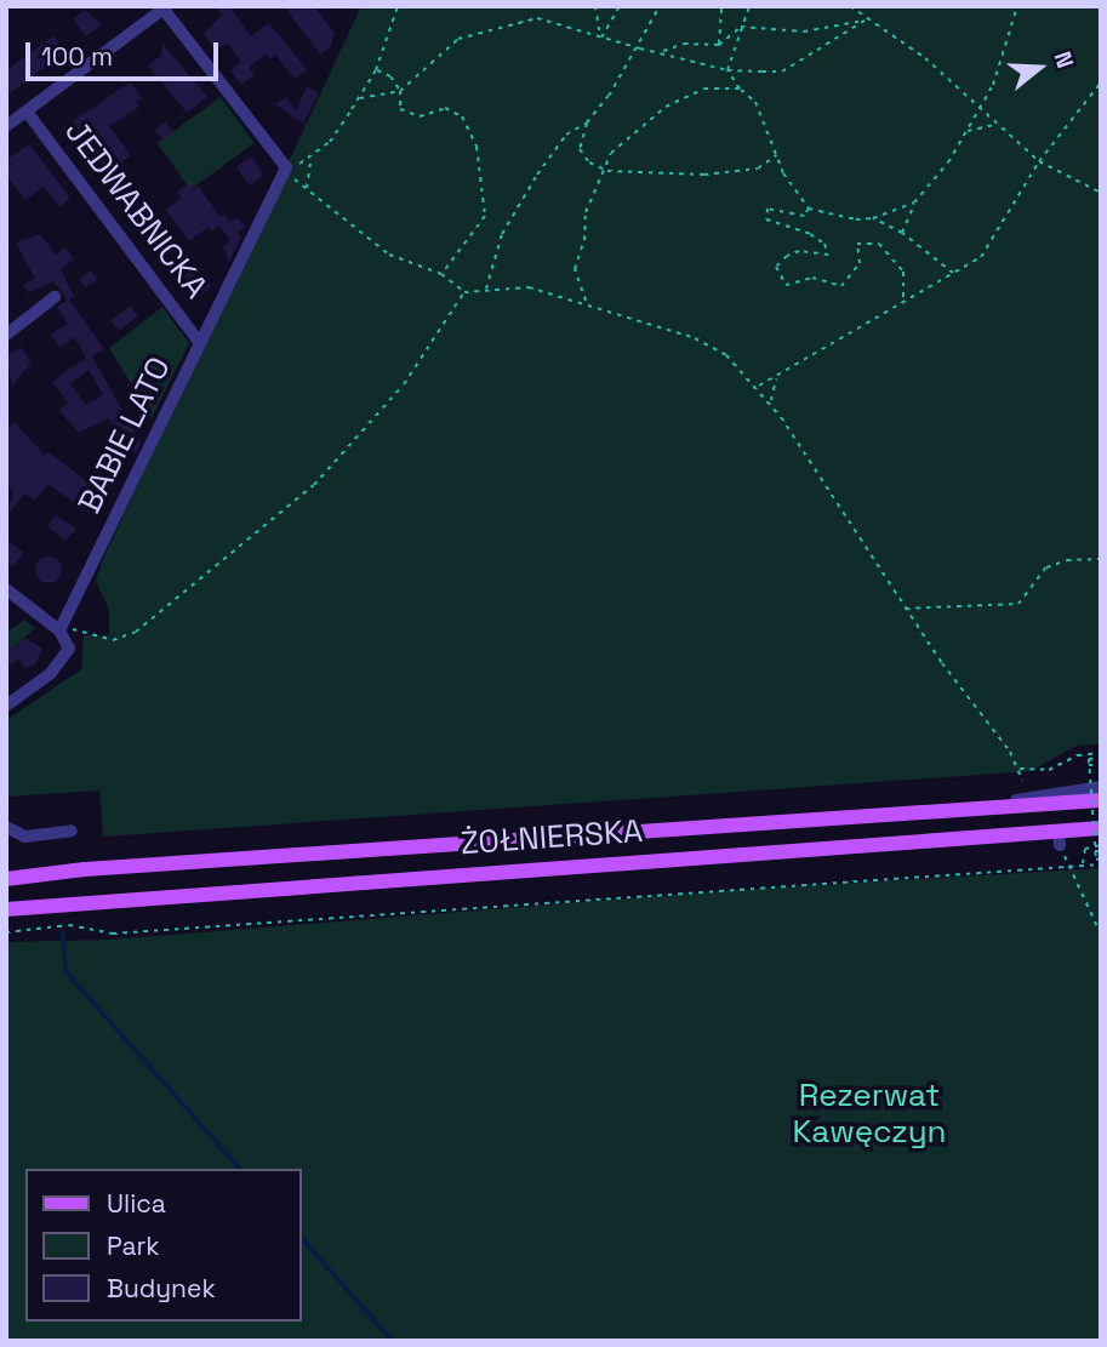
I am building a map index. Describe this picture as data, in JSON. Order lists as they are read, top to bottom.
{
  "streets": {
    "main road": ["ŻOŁNIERSKA"],
    "street": ["JEDWABNICKA", "BABIE LATO"]
  },
  "crossings": [
    ["JEDWABNICKA", "BABIE LATO"]
  ],
  "parks": ["Rezerwat Kawęczyn"],
  "legend": ["Ulica", "Park", "Budynek"],
  "scale_bar": "100 m",
  "north": "right"
}
